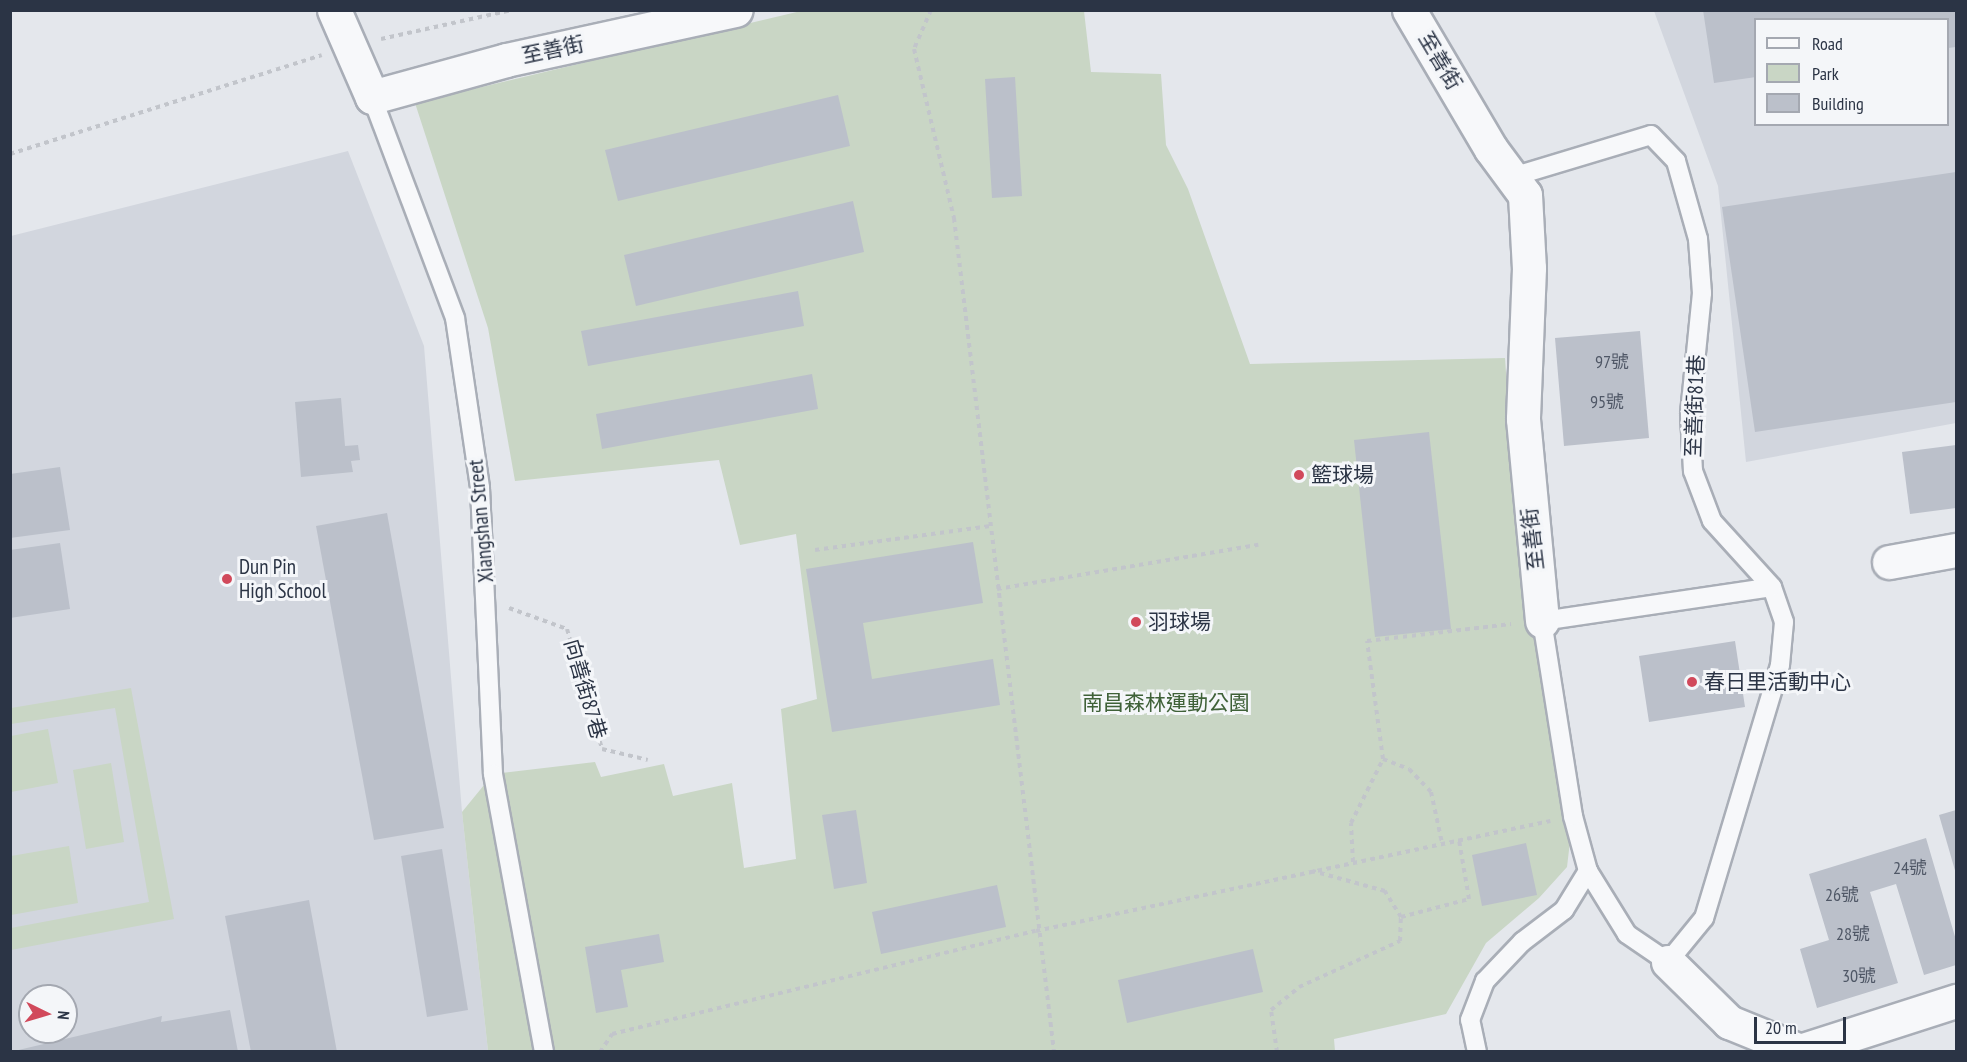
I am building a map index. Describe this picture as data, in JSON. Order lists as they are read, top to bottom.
{
  "streets": {
    "street": ["至善街", "Xiangshan Street"],
    "lane": ["至善街81巷"],
    "path": ["向善街87巷"]
  },
  "crossings": [
    ["至善街", "至善街81巷"],
    ["至善街", "Xiangshan Street"],
    ["Xiangshan Street", "向善街87巷"]
  ],
  "parks": ["南昌森林運動公園"],
  "places": [
    "籃球場",
    "Dun Pin High School",
    "羽球場",
    "春日里活動中心"
  ],
  "house_numbers": [
    "97號",
    "95號",
    "24號",
    "26號",
    "28號",
    "30號"
  ],
  "legend": ["Road", "Park", "Building"],
  "scale_bar": "20 m",
  "north": "right"
}
